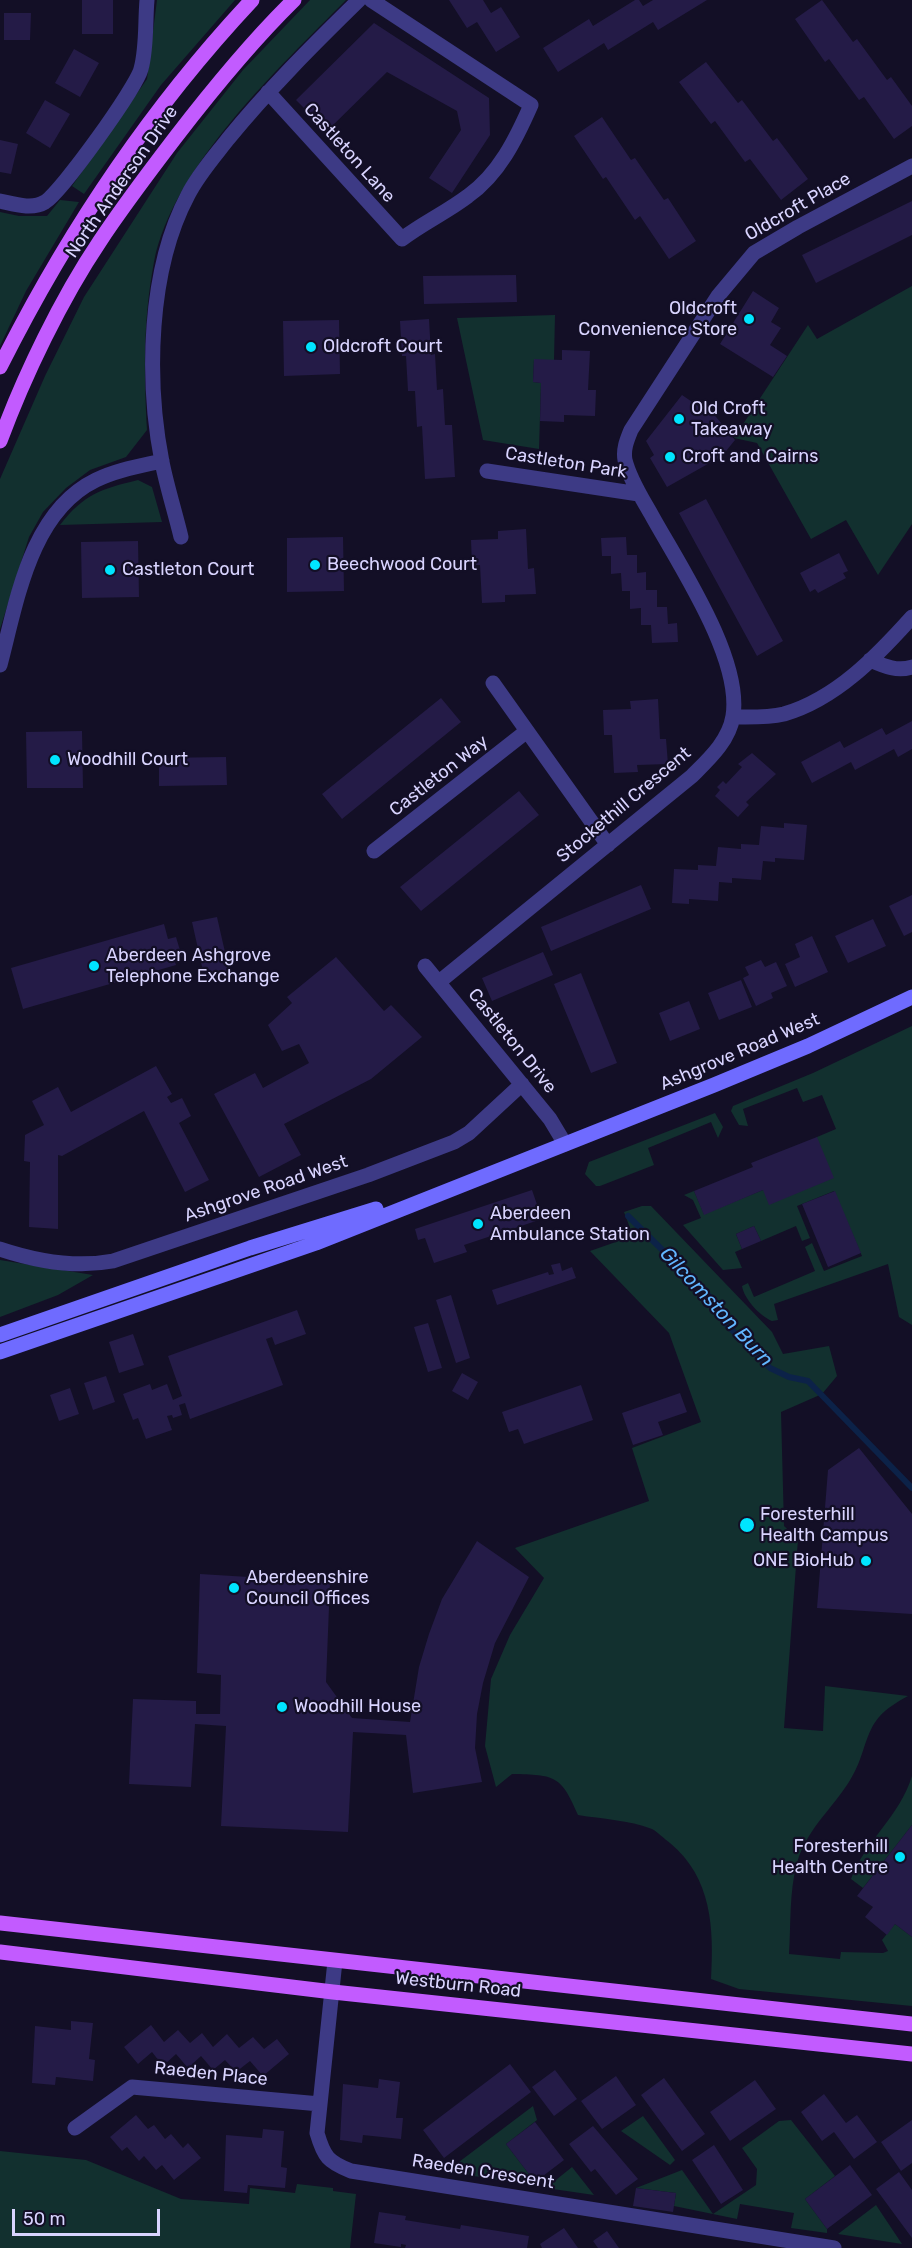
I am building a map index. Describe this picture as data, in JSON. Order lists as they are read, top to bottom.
{
  "streets": {
    "main road": ["North Anderson Drive", "Westburn Road"],
    "street": [
      "Castleton Lane",
      "Oldcroft Place",
      "Castleton Park",
      "Castleton Way",
      "Stockethill Crescent",
      "Castleton Drive",
      "Ashgrove Road West",
      "Raeden Place",
      "Raeden Crescent"
    ]
  },
  "crossings": [
    ["Oldcroft Place", "Castleton Park"],
    ["Stockethill Crescent", "Castleton Drive"],
    ["Castleton Drive", "Ashgrove Road West"],
    ["Westburn Road", "Raeden Crescent"],
    ["Raeden Place", "Raeden Crescent"]
  ],
  "water": ["Gilcomston Burn"],
  "places": [
    "Oldcroft Convenience Store",
    "Oldcroft Court",
    "Old Croft Takeaway",
    "Croft and Cairns",
    "Beechwood Court",
    "Castleton Court",
    "Woodhill Court",
    "Aberdeen Ashgrove Telephone Exchange",
    "Aberdeen Ambulance Station",
    "Foresterhill Health Campus",
    "ONE BioHub",
    "Aberdeenshire Council Offices",
    "Woodhill House",
    "Foresterhill Health Centre"
  ],
  "scale_bar": "50 m"
}
